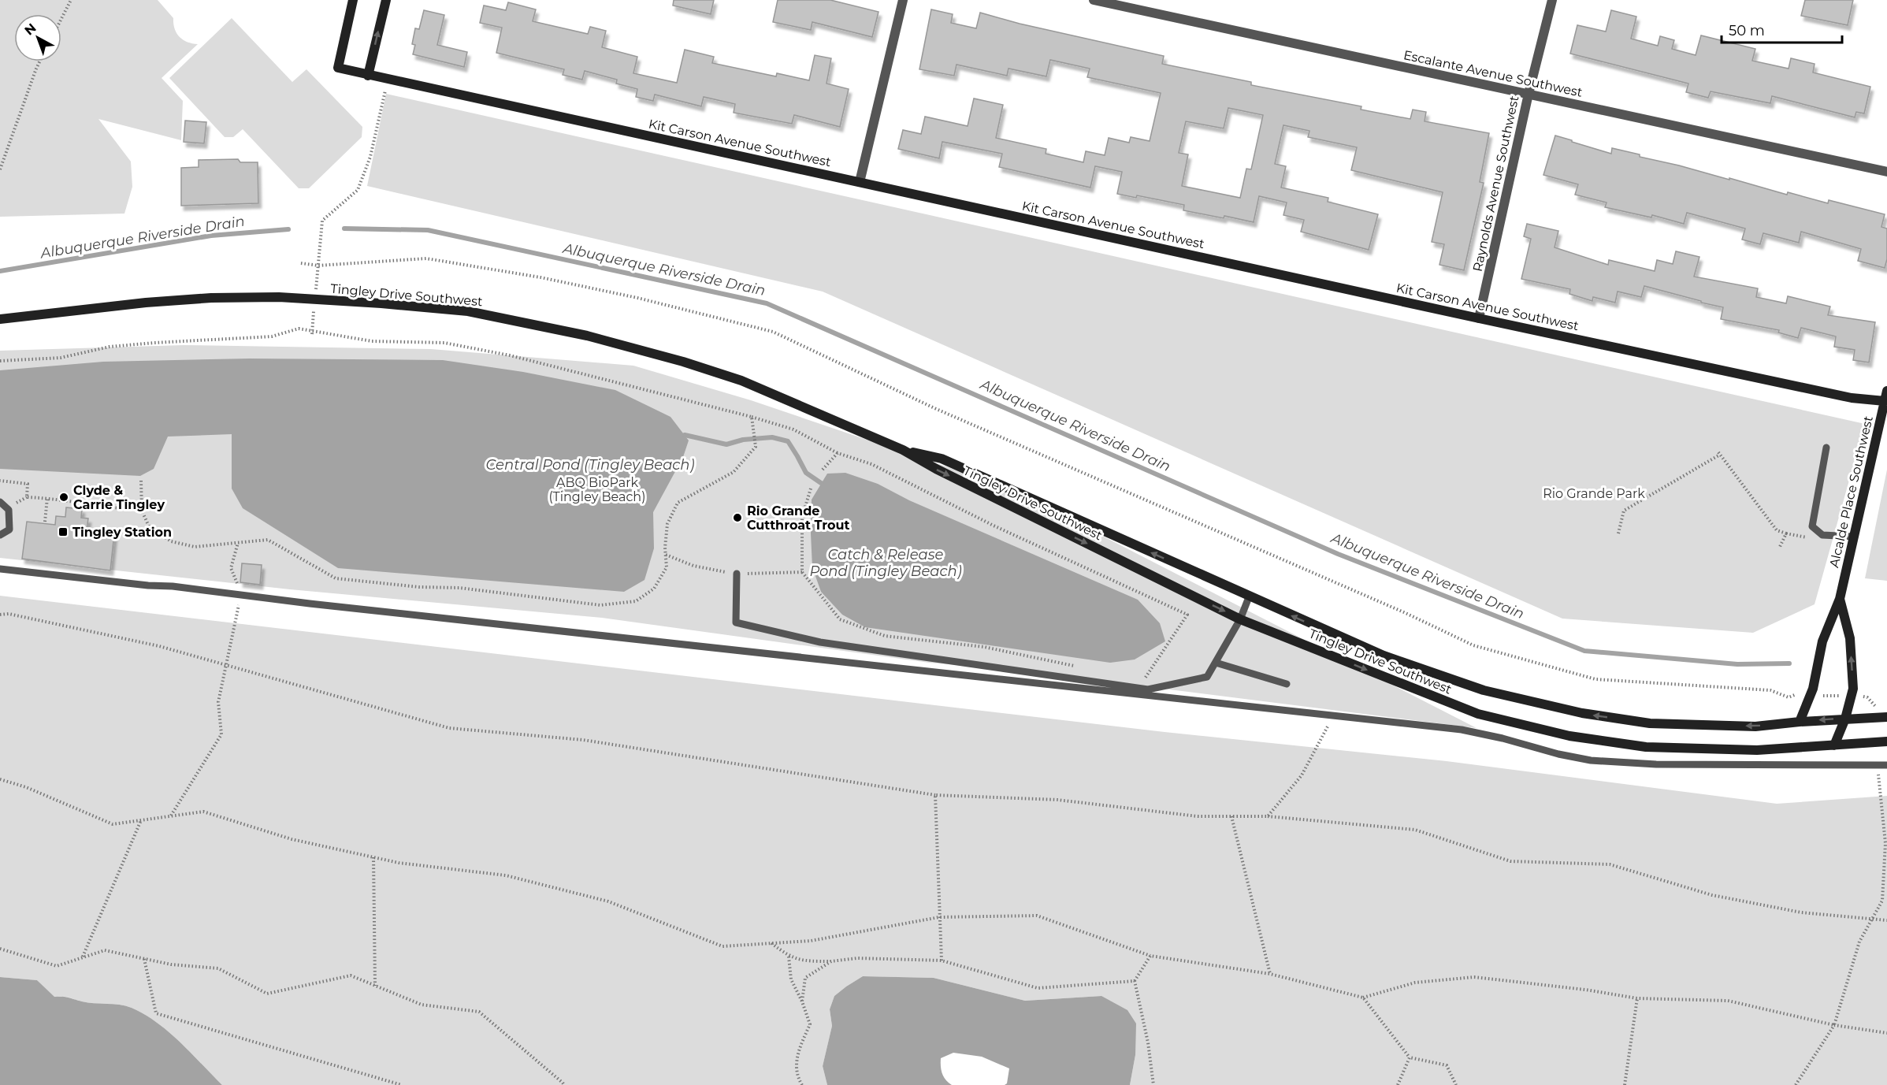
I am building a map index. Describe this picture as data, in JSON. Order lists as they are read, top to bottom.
{
  "streets": {
    "street": [
      "Escalante Avenue Southwest",
      "Kit Carson Avenue Southwest",
      "Raynolds Avenue Southwest",
      "Tingley Drive Southwest",
      "Alcalde Place Southwest"
    ]
  },
  "crossings": [
    ["Escalante Avenue Southwest", "Raynolds Avenue Southwest"],
    ["Kit Carson Avenue Southwest", "Raynolds Avenue Southwest"],
    ["Kit Carson Avenue Southwest", "Alcalde Place Southwest"],
    ["Tingley Drive Southwest", "Alcalde Place Southwest"]
  ],
  "water": ["Albuquerque Riverside Drain", "Central Pond (Tingley Beach)", "Catch & Release Pond (Tingley Beach)"],
  "parks": ["ABQ BioPark (Tingley Beach)", "Rio Grande Park"],
  "places": {
    "other": ["Clyde & Carrie Tingley", "Rio Grande Cutthroat Trout"],
    "transit": ["Tingley Station"]
  },
  "scale_bar": "50 m",
  "north": "top left"
}
